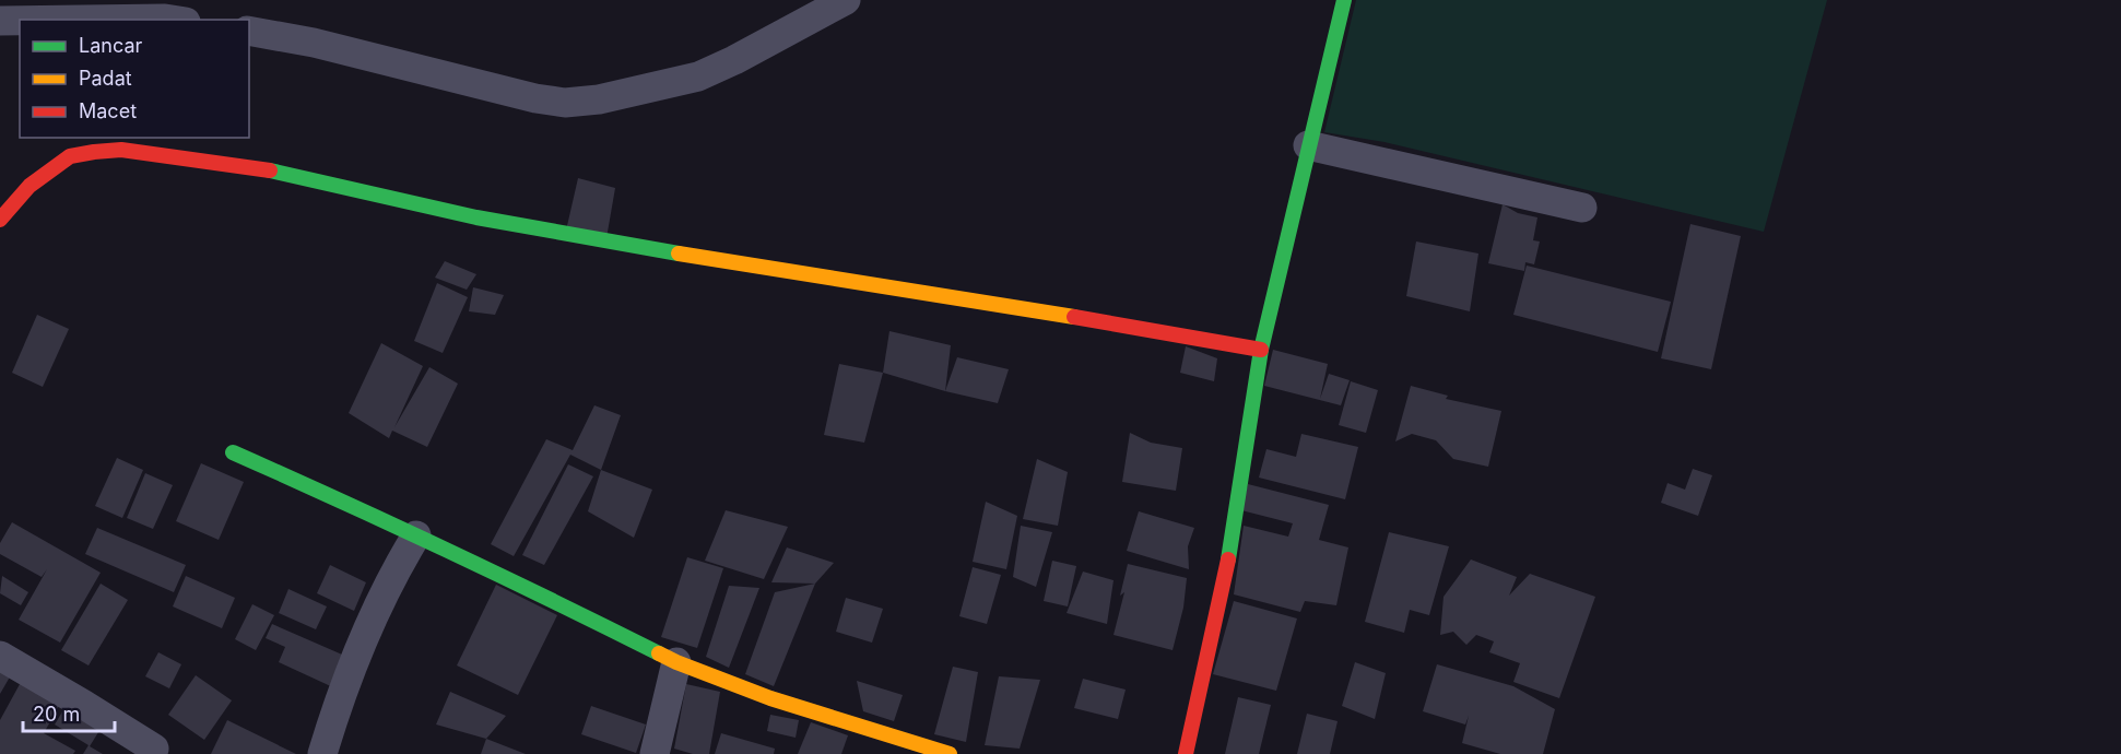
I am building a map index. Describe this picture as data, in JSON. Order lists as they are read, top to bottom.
{
  "legend": ["Lancar", "Padat", "Macet"],
  "scale_bar": "20 m"
}
